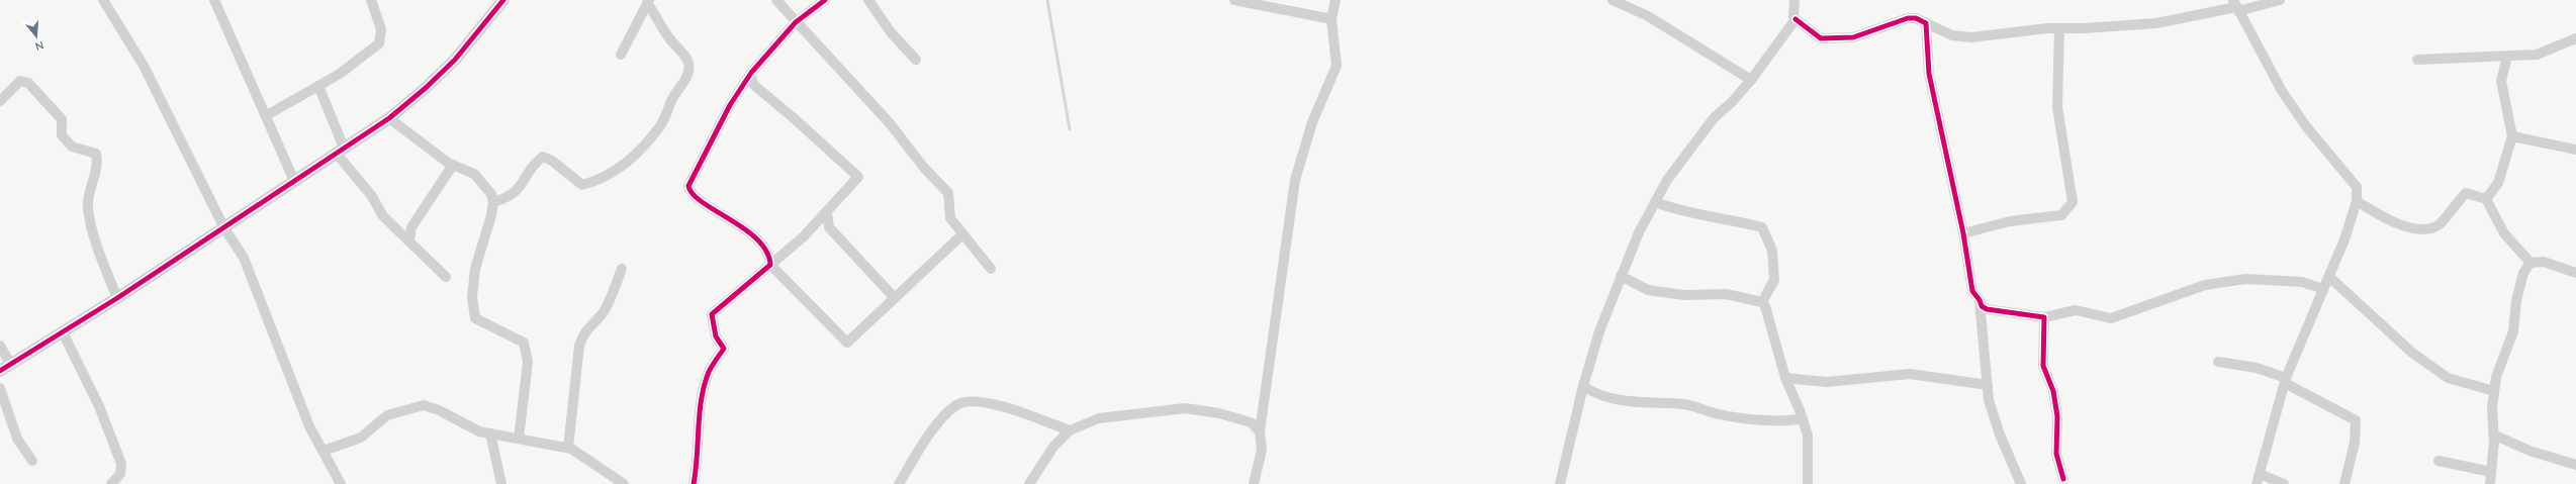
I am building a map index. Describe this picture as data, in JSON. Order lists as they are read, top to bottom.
{
  "north": "bottom"
}
